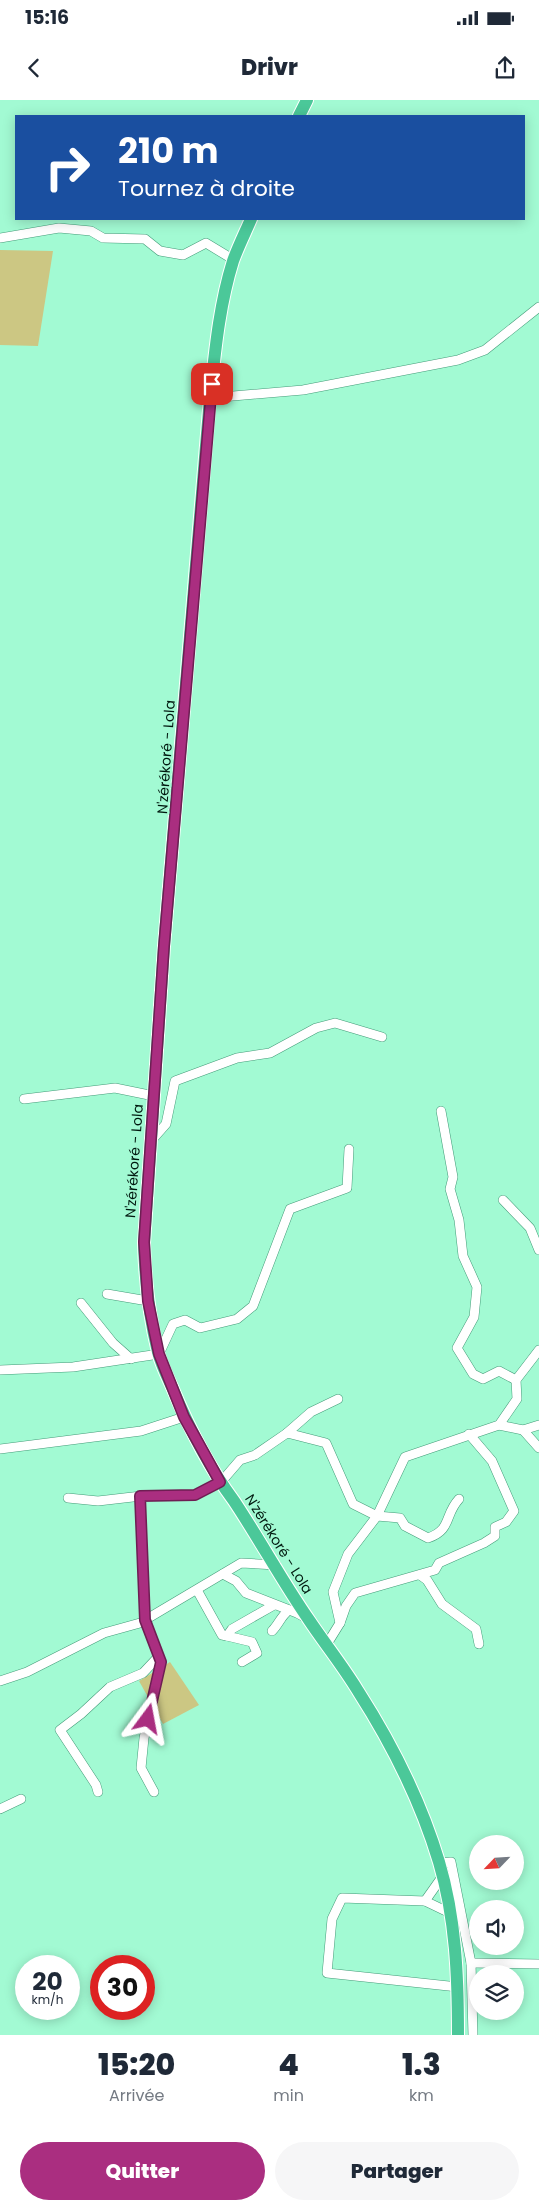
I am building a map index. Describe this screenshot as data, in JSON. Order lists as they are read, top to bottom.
{
  "streets": {
    "highway": ["N'zérékoré - Lola"]
  },
  "north": "bottom left",
  "page": {
    "status": "15:16",
    "header": "Drivr",
    "turn": ["210 m", "Tournez à droite"],
    "speed": "20 km/h",
    "limit": "30",
    "eta": [
      "15:20",
      "Arrivée",
      "4",
      "min",
      "1.3",
      "km"
    ],
    "buttons": ["Quitter", "Partager"]
  }
}
